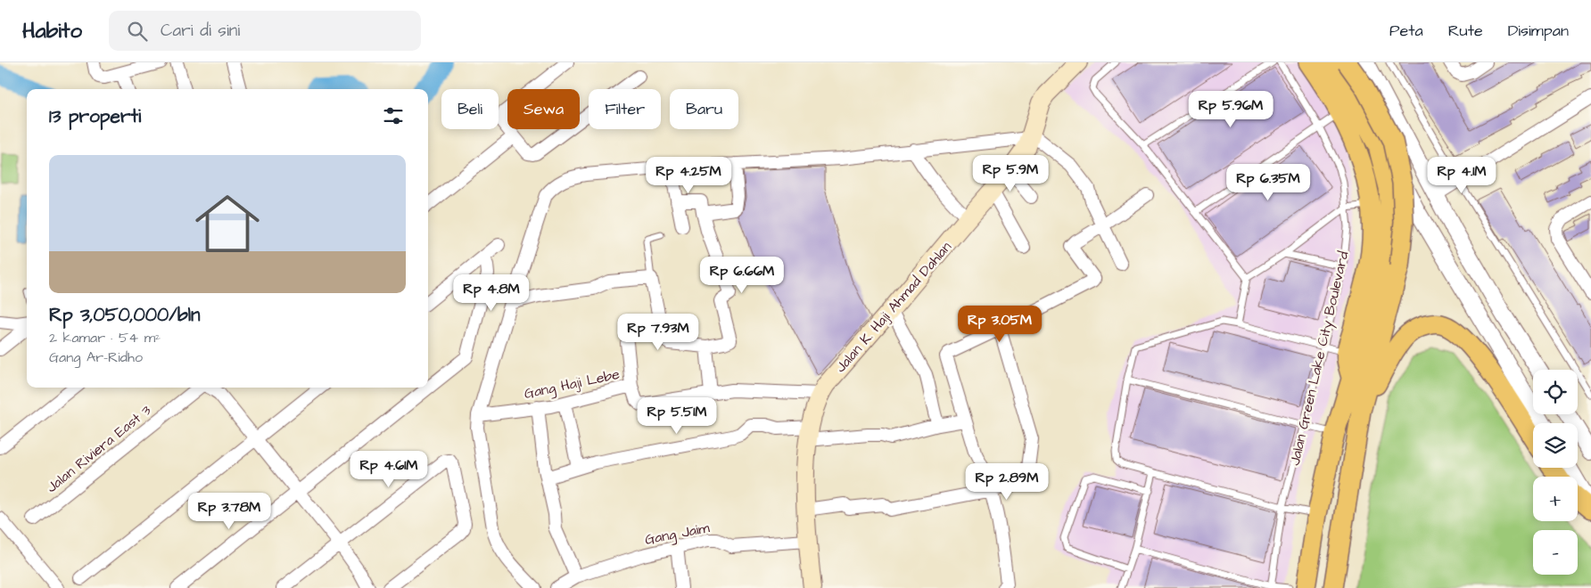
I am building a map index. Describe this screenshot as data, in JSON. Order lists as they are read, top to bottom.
{
  "streets": {
    "main road": ["Jalan K. Haji Ahmad Dahlan"],
    "street": ["Gang Haji Lebe", "Jalan Riviera East 3", "Gang Jaim"],
    "lane": ["Jalan Green Lake City Boulevard"]
  },
  "crossings": [
    ["Jalan K. Haji Ahmad Dahlan", "Gang Haji Lebe"],
    ["Jalan K. Haji Ahmad Dahlan", "Gang Jaim"]
  ],
  "page": {
    "header": "Habito",
    "search": "Cari di sini",
    "nav": ["Peta", "Rute", "Disimpan"],
    "chip": [
      "Beli",
      "Sewa",
      "Filter",
      "Baru"
    ],
    "heading": "13 properti",
    "price": [
      "Rp 5.96M",
      "Rp 5.9M",
      "Rp 4.25M",
      "Rp 4.1M",
      "Rp 6.35M",
      "Rp 6.66M",
      "Rp 4.8M",
      "Rp 3.05M",
      "Rp 7.93M",
      "Rp 5.51M",
      "Rp 4.61M",
      "Rp 2.89M",
      "Rp 3.78M"
    ],
    "list": [
      {
        "name": "Rp 3,050,000/bln",
        "note": "2 kamar · 54 m² · Gang Ar-Ridho"
      }
    ],
    "map_buttons": ["+", "−"]
  }
}
